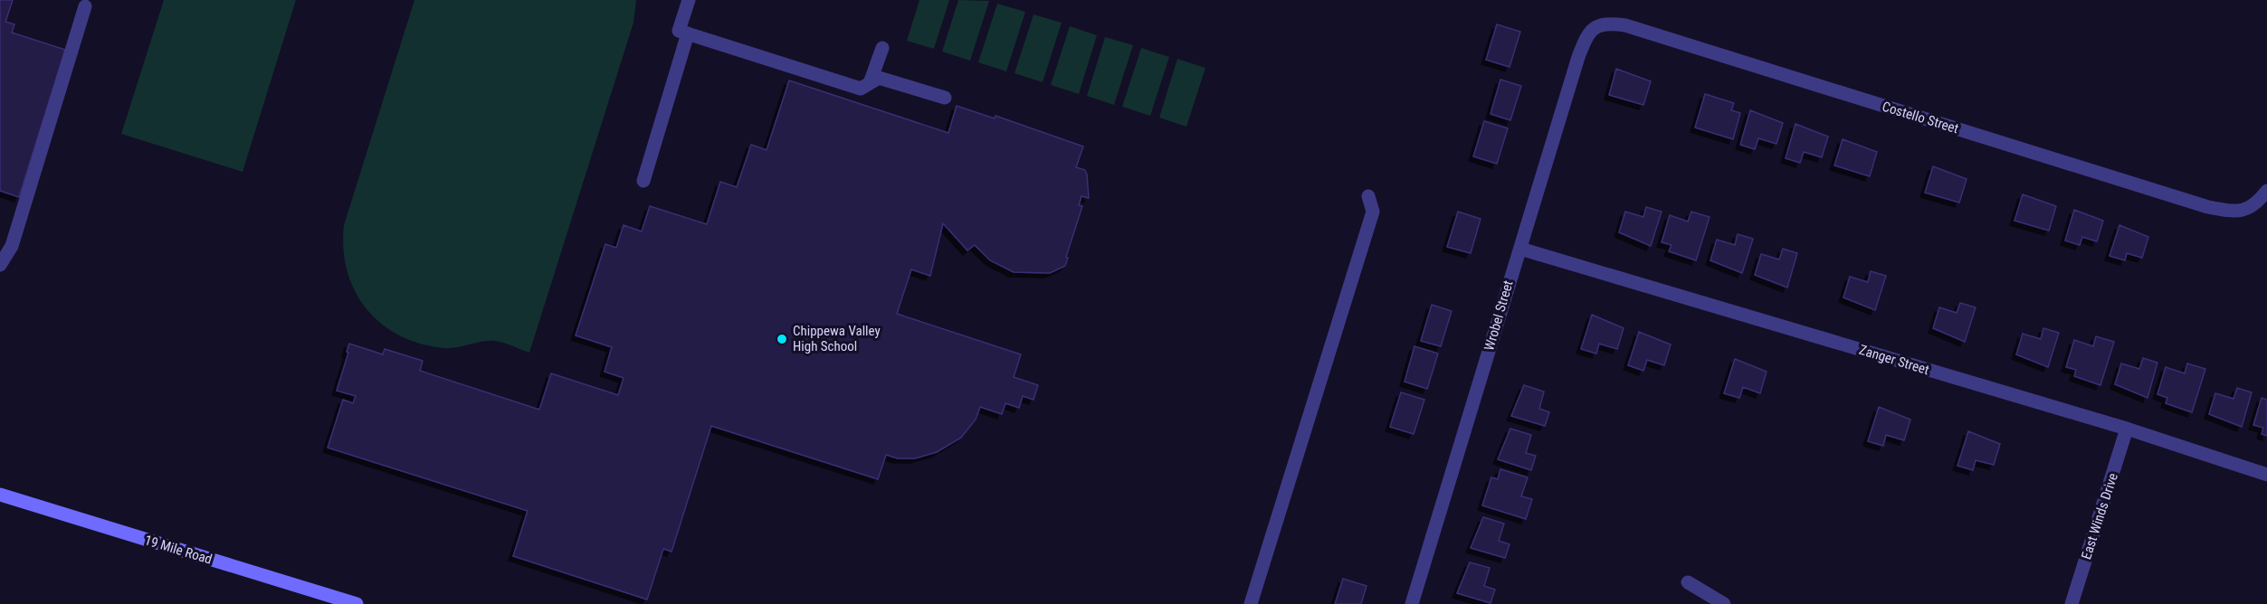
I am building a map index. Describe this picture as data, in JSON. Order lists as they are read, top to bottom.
{
  "streets": {
    "street": [
      "Costello Street",
      "Wrobel Street",
      "Zanger Street",
      "East Winds Drive",
      "19 Mile Road"
    ]
  },
  "crossings": [
    ["Costello Street", "Wrobel Street"],
    ["Wrobel Street", "Zanger Street"],
    ["Zanger Street", "East Winds Drive"]
  ],
  "places": ["Chippewa Valley High School"]
}
